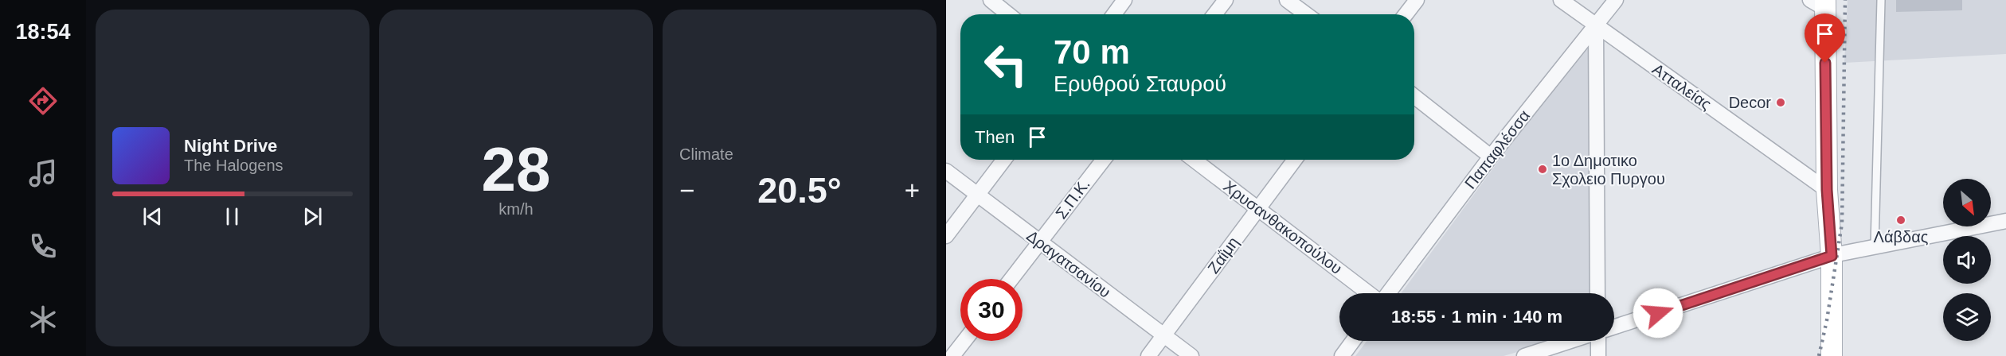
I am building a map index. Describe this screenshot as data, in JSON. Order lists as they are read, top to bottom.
{
  "streets": {
    "street": [
      "Ατταλείας",
      "Παπαφλέσσα",
      "Σ.Π.Κ.",
      "Χρυσανθακοπούλου",
      "Ζαΐμη",
      "Δραγατσανίου"
    ]
  },
  "crossings": [
    ["Ατταλείας", "Παπαφλέσσα"],
    ["Σ.Π.Κ.", "Δραγατσανίου"],
    ["Χρυσανθακοπούλου", "Ζαΐμη"],
    ["Ζαΐμη", "Δραγατσανίου"]
  ],
  "places": ["Decor", "1ο Δημοτικο Σχολειο Πυργου", "Λάβδας"],
  "north": "bottom right",
  "page": {
    "tabs": "18:54",
    "tile": [
      ["28", "km/h"],
      "Climate"
    ],
    "turn": ["70 m", "Ερυθρού Σταυρού"],
    "then": "Then",
    "song": ["Night Drive", "The Halogens"],
    "heat": ["−", "20.5°", "+"],
    "limit": "30",
    "trip": "18:55 · 1 min · 140 m"
  }
}
